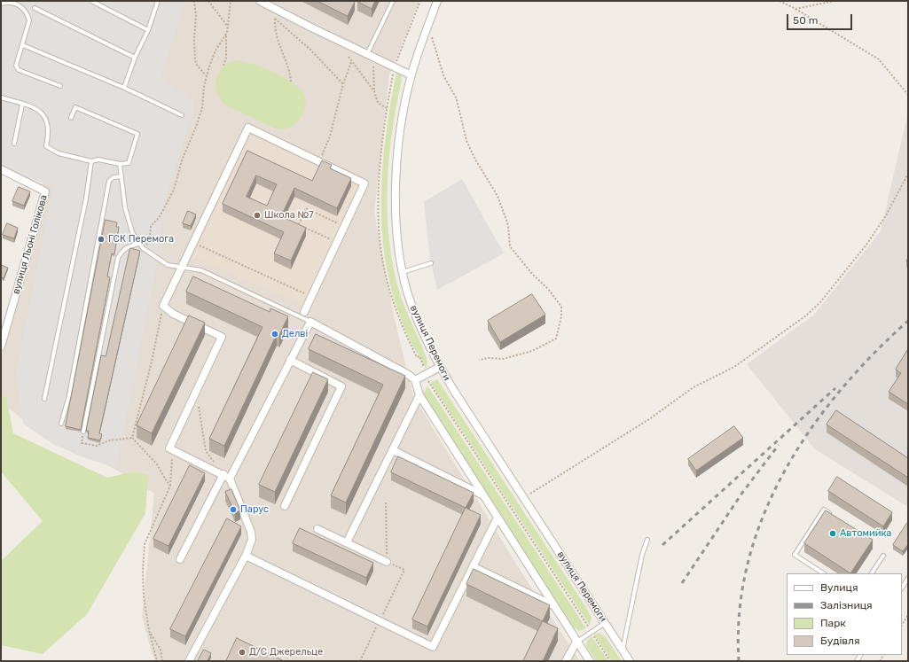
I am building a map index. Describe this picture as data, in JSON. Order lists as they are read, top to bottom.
{
  "streets": {
    "street": ["вулиця Льоні Голікова", "вулиця Перемоги"]
  },
  "places": [
    "Школа №7",
    "ГСК Перемога",
    "Делві",
    "Парус",
    "Автомийка",
    "Д/С Джерельце"
  ],
  "legend": [
    "Вулиця",
    "Залізниця",
    "Парк",
    "Будівля"
  ],
  "scale_bar": "50 m"
}
